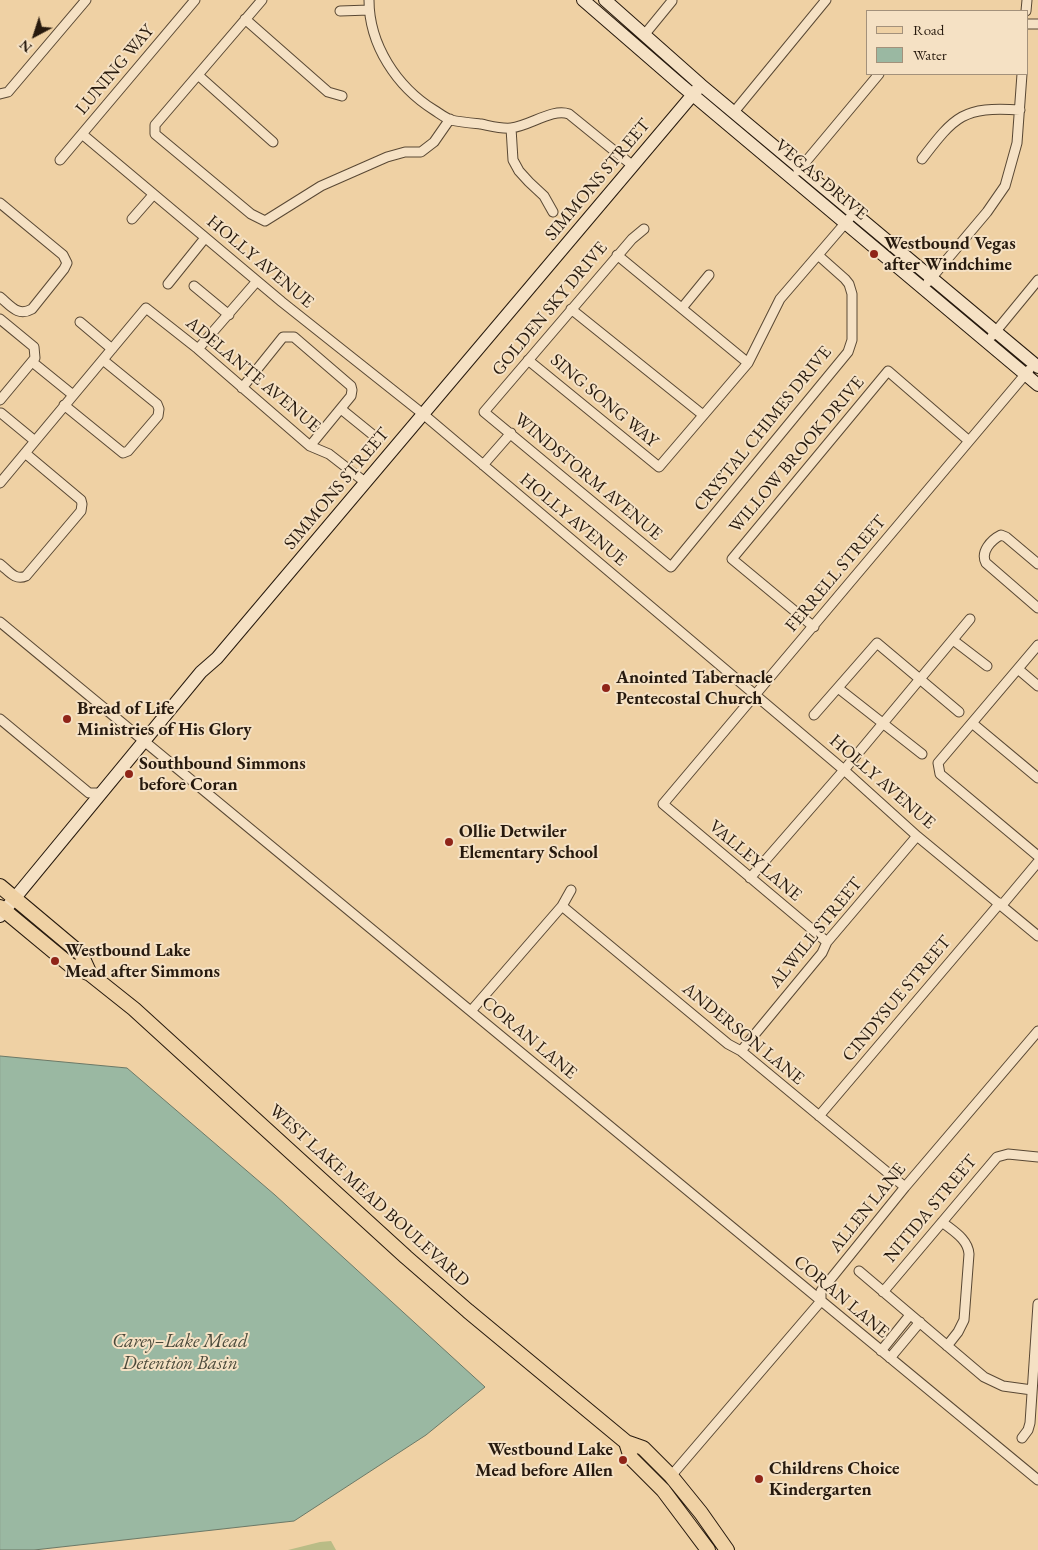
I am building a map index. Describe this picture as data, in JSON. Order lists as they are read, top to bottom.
{
  "streets": {
    "main road": ["SIMMONS STREET", "VEGAS DRIVE", "WEST LAKE MEAD BOULEVARD"],
    "street": [
      "LUNING WAY",
      "HOLLY AVENUE",
      "GOLDEN SKY DRIVE",
      "ADELANTE AVENUE",
      "SING SONG WAY",
      "CRYSTAL CHIMES DRIVE",
      "WILLOW BROOK DRIVE",
      "WINDSTORM AVENUE",
      "FERRELL STREET",
      "VALLEY LANE",
      "ALWILL STREET",
      "CINDYSUE STREET",
      "ANDERSON LANE",
      "CORAN LANE",
      "ALLEN LANE",
      "NITIDA STREET"
    ]
  },
  "crossings": [
    ["LUNING WAY", "HOLLY AVENUE"],
    ["SIMMONS STREET", "VEGAS DRIVE"],
    ["SIMMONS STREET", "HOLLY AVENUE"],
    ["SIMMONS STREET", "ADELANTE AVENUE"],
    ["SIMMONS STREET", "CORAN LANE"],
    ["SIMMONS STREET", "WEST LAKE MEAD BOULEVARD"],
    ["VEGAS DRIVE", "FERRELL STREET"],
    ["HOLLY AVENUE", "FERRELL STREET"],
    ["HOLLY AVENUE", "ALWILL STREET"],
    ["HOLLY AVENUE", "CINDYSUE STREET"],
    ["GOLDEN SKY DRIVE", "SING SONG WAY"],
    ["GOLDEN SKY DRIVE", "WINDSTORM AVENUE"],
    ["CRYSTAL CHIMES DRIVE", "WINDSTORM AVENUE"],
    ["WILLOW BROOK DRIVE", "FERRELL STREET"],
    ["FERRELL STREET", "VALLEY LANE"],
    ["VALLEY LANE", "ALWILL STREET"],
    ["ALWILL STREET", "ANDERSON LANE"],
    ["CINDYSUE STREET", "ANDERSON LANE"],
    ["ANDERSON LANE", "ALLEN LANE"],
    ["CORAN LANE", "ALLEN LANE"],
    ["WEST LAKE MEAD BOULEVARD", "ALLEN LANE"]
  ],
  "water": ["Carey–Lake Mead Detention Basin"],
  "places": [
    "Westbound Vegas after Windchime",
    "Anointed Tabernacle Pentecostal Church",
    "Bread of Life Ministries of His Glory",
    "Southbound Simmons before Coran",
    "Ollie Detwiler Elementary School",
    "Westbound Lake Mead after Simmons",
    "Westbound Lake Mead before Allen",
    "Childrens Choice Kindergarten"
  ],
  "legend": ["Road", "Water"],
  "north": "bottom left"
}
